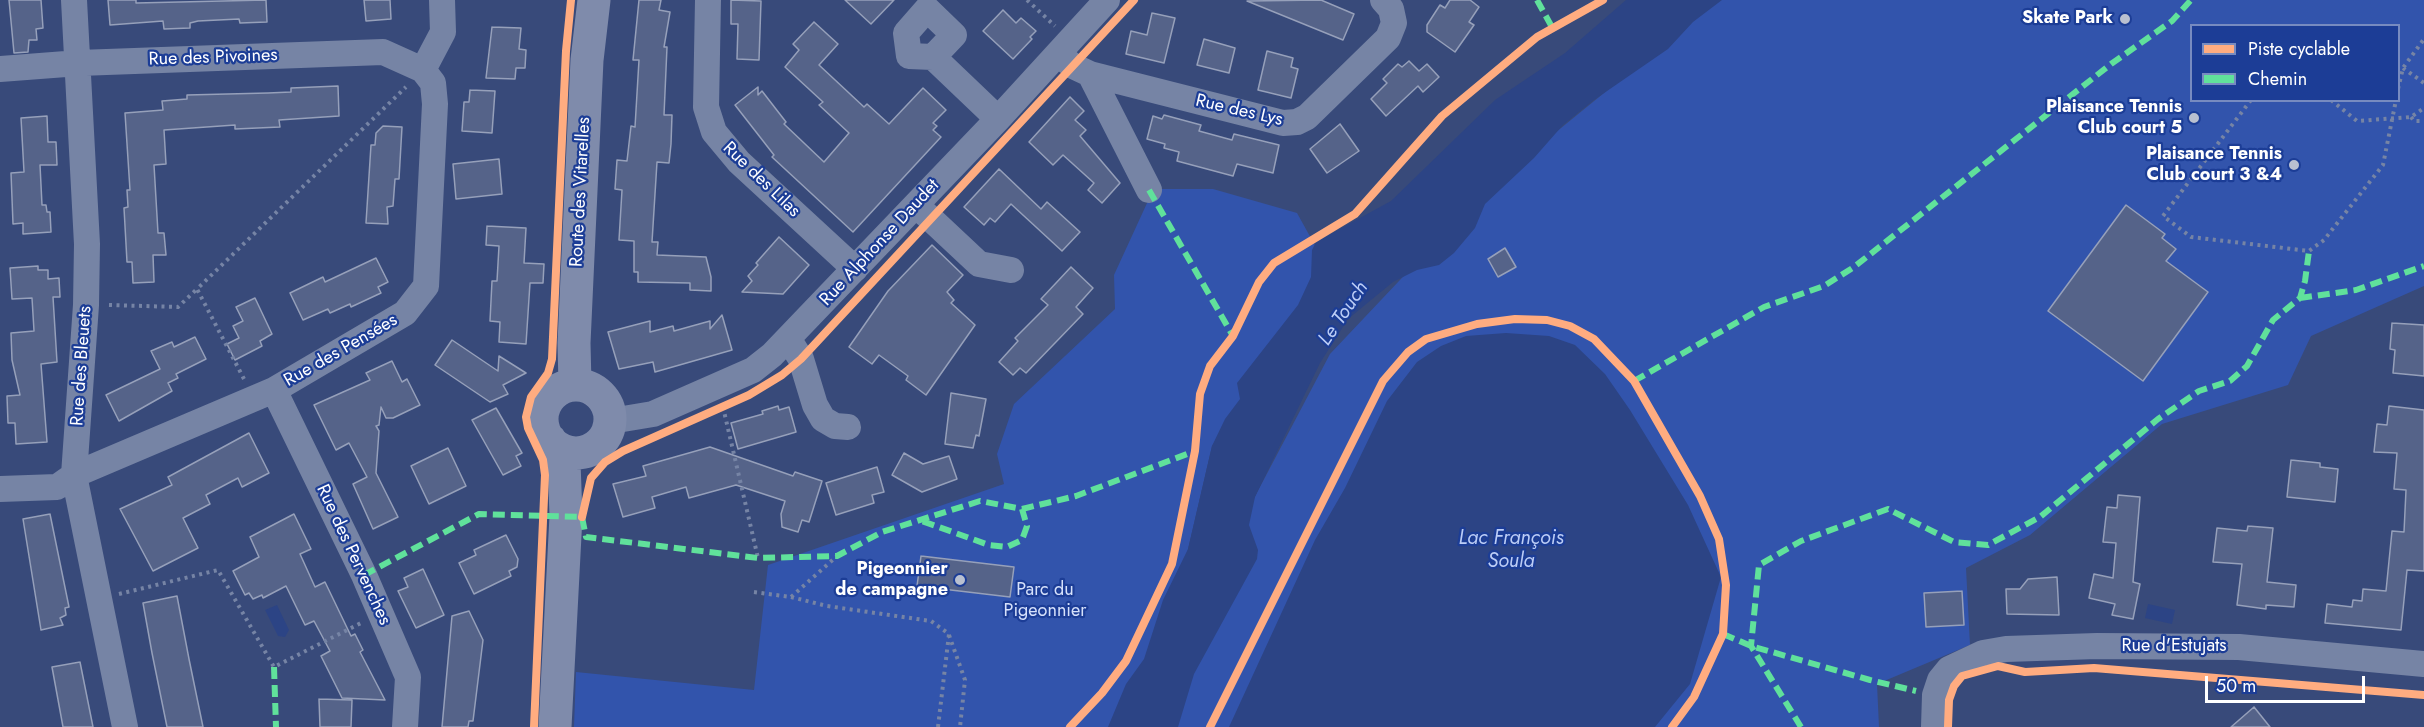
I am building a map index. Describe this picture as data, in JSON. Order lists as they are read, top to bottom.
{
  "streets": {
    "main road": ["Route des Vitarelles"],
    "street": [
      "Rue des Pivoines",
      "Rue des Lys",
      "Rue des Lilas",
      "Rue Alphonse Daudet",
      "Rue des Pensées",
      "Rue des Bleuets",
      "Rue des Pervenches",
      "Rue d'Estujats"
    ]
  },
  "crossings": [
    ["Rue des Pivoines", "Rue des Pensées"],
    ["Rue des Pivoines", "Rue des Bleuets"],
    ["Rue des Lys", "Rue Alphonse Daudet"],
    ["Rue des Lilas", "Rue Alphonse Daudet"],
    ["Route des Vitarelles", "Rue Alphonse Daudet"],
    ["Rue des Pensées", "Rue des Bleuets"],
    ["Rue des Pensées", "Rue des Pervenches"]
  ],
  "water": ["Le Touch", "Lac François Soula"],
  "parks": ["Parc du Pigeonnier"],
  "places": [
    "Skate Park",
    "Plaisance Tennis Club court 5",
    "Plaisance Tennis Club court 3 &4",
    "Pigeonnier de campagne"
  ],
  "legend": ["Piste cyclable", "Chemin"],
  "scale_bar": "50 m"
}
